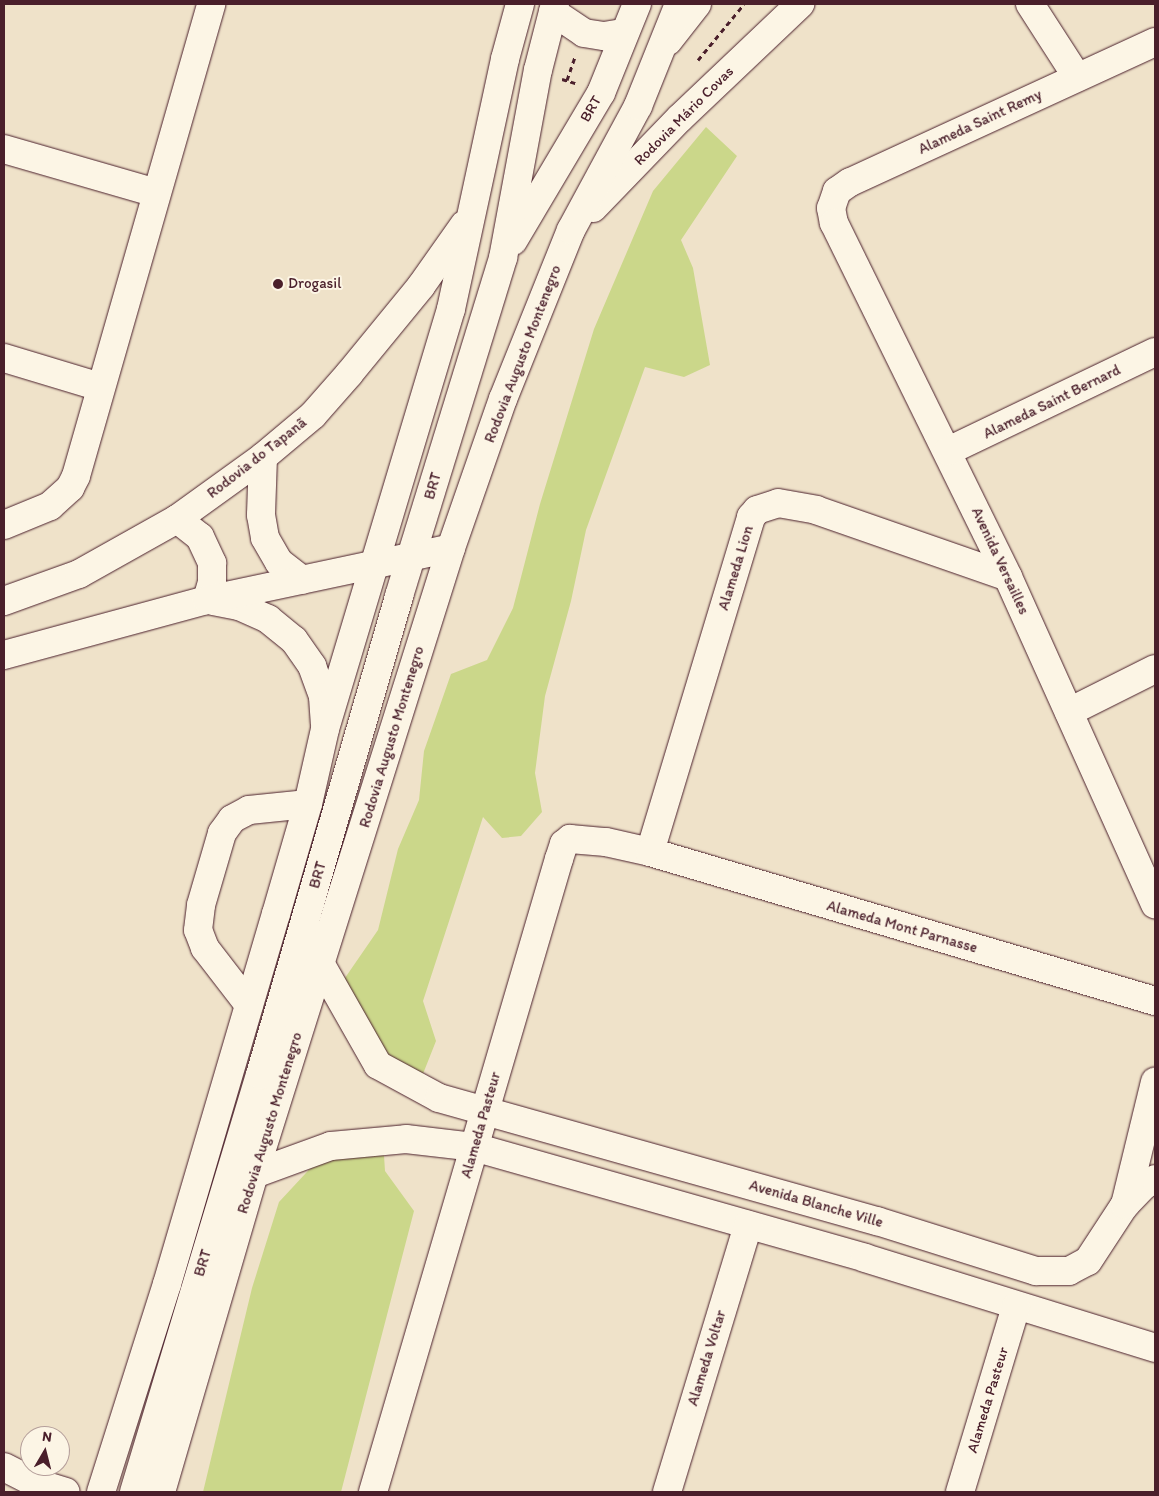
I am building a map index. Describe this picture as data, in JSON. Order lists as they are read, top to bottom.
{
  "streets": {
    "street": [
      "BRT",
      "Rodovia Mário Covas",
      "Alameda Saint Remy",
      "Rodovia Augusto Montenegro",
      "Alameda Saint Bernard",
      "Rodovia do Tapanã",
      "Avenida Versailles",
      "Alameda Lion",
      "Alameda Mont Parnasse",
      "Alameda Pasteur",
      "Avenida Blanche Ville",
      "Alameda Voltar"
    ]
  },
  "crossings": [
    ["Rodovia Mário Covas", "Rodovia Augusto Montenegro"],
    ["Alameda Saint Remy", "Avenida Versailles"],
    ["Rodovia Augusto Montenegro", "Avenida Blanche Ville"],
    ["Alameda Saint Bernard", "Avenida Versailles"],
    ["Avenida Versailles", "Alameda Lion"],
    ["Alameda Lion", "Alameda Mont Parnasse"],
    ["Alameda Lion", "Alameda Pasteur"],
    ["Alameda Mont Parnasse", "Alameda Pasteur"],
    ["Alameda Pasteur", "Avenida Blanche Ville"]
  ],
  "places": ["Drogasil"],
  "north": "top"
}
